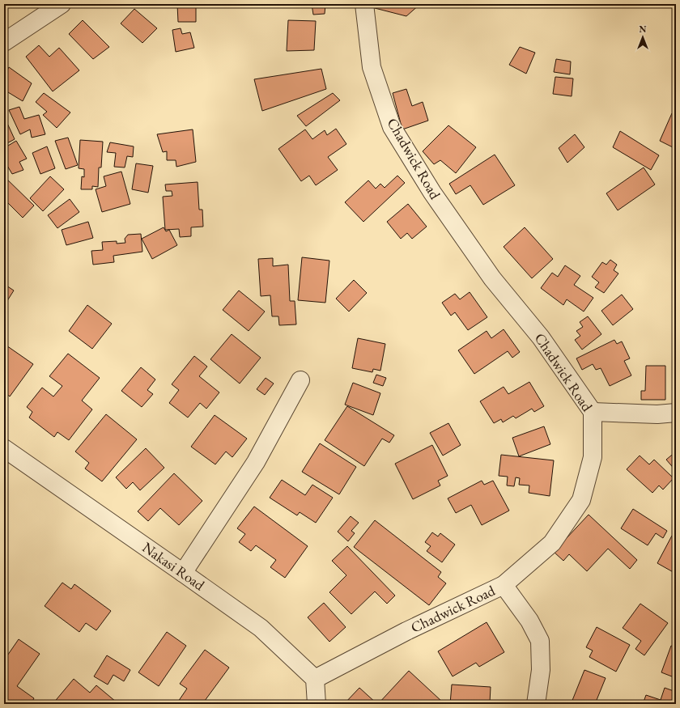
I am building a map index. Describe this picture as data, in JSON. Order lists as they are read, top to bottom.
{
  "streets": {
    "street": ["Chadwick Road", "Nakasi Road"]
  },
  "crossings": [
    ["Chadwick Road", "Nakasi Road"]
  ],
  "north": "top"
}
